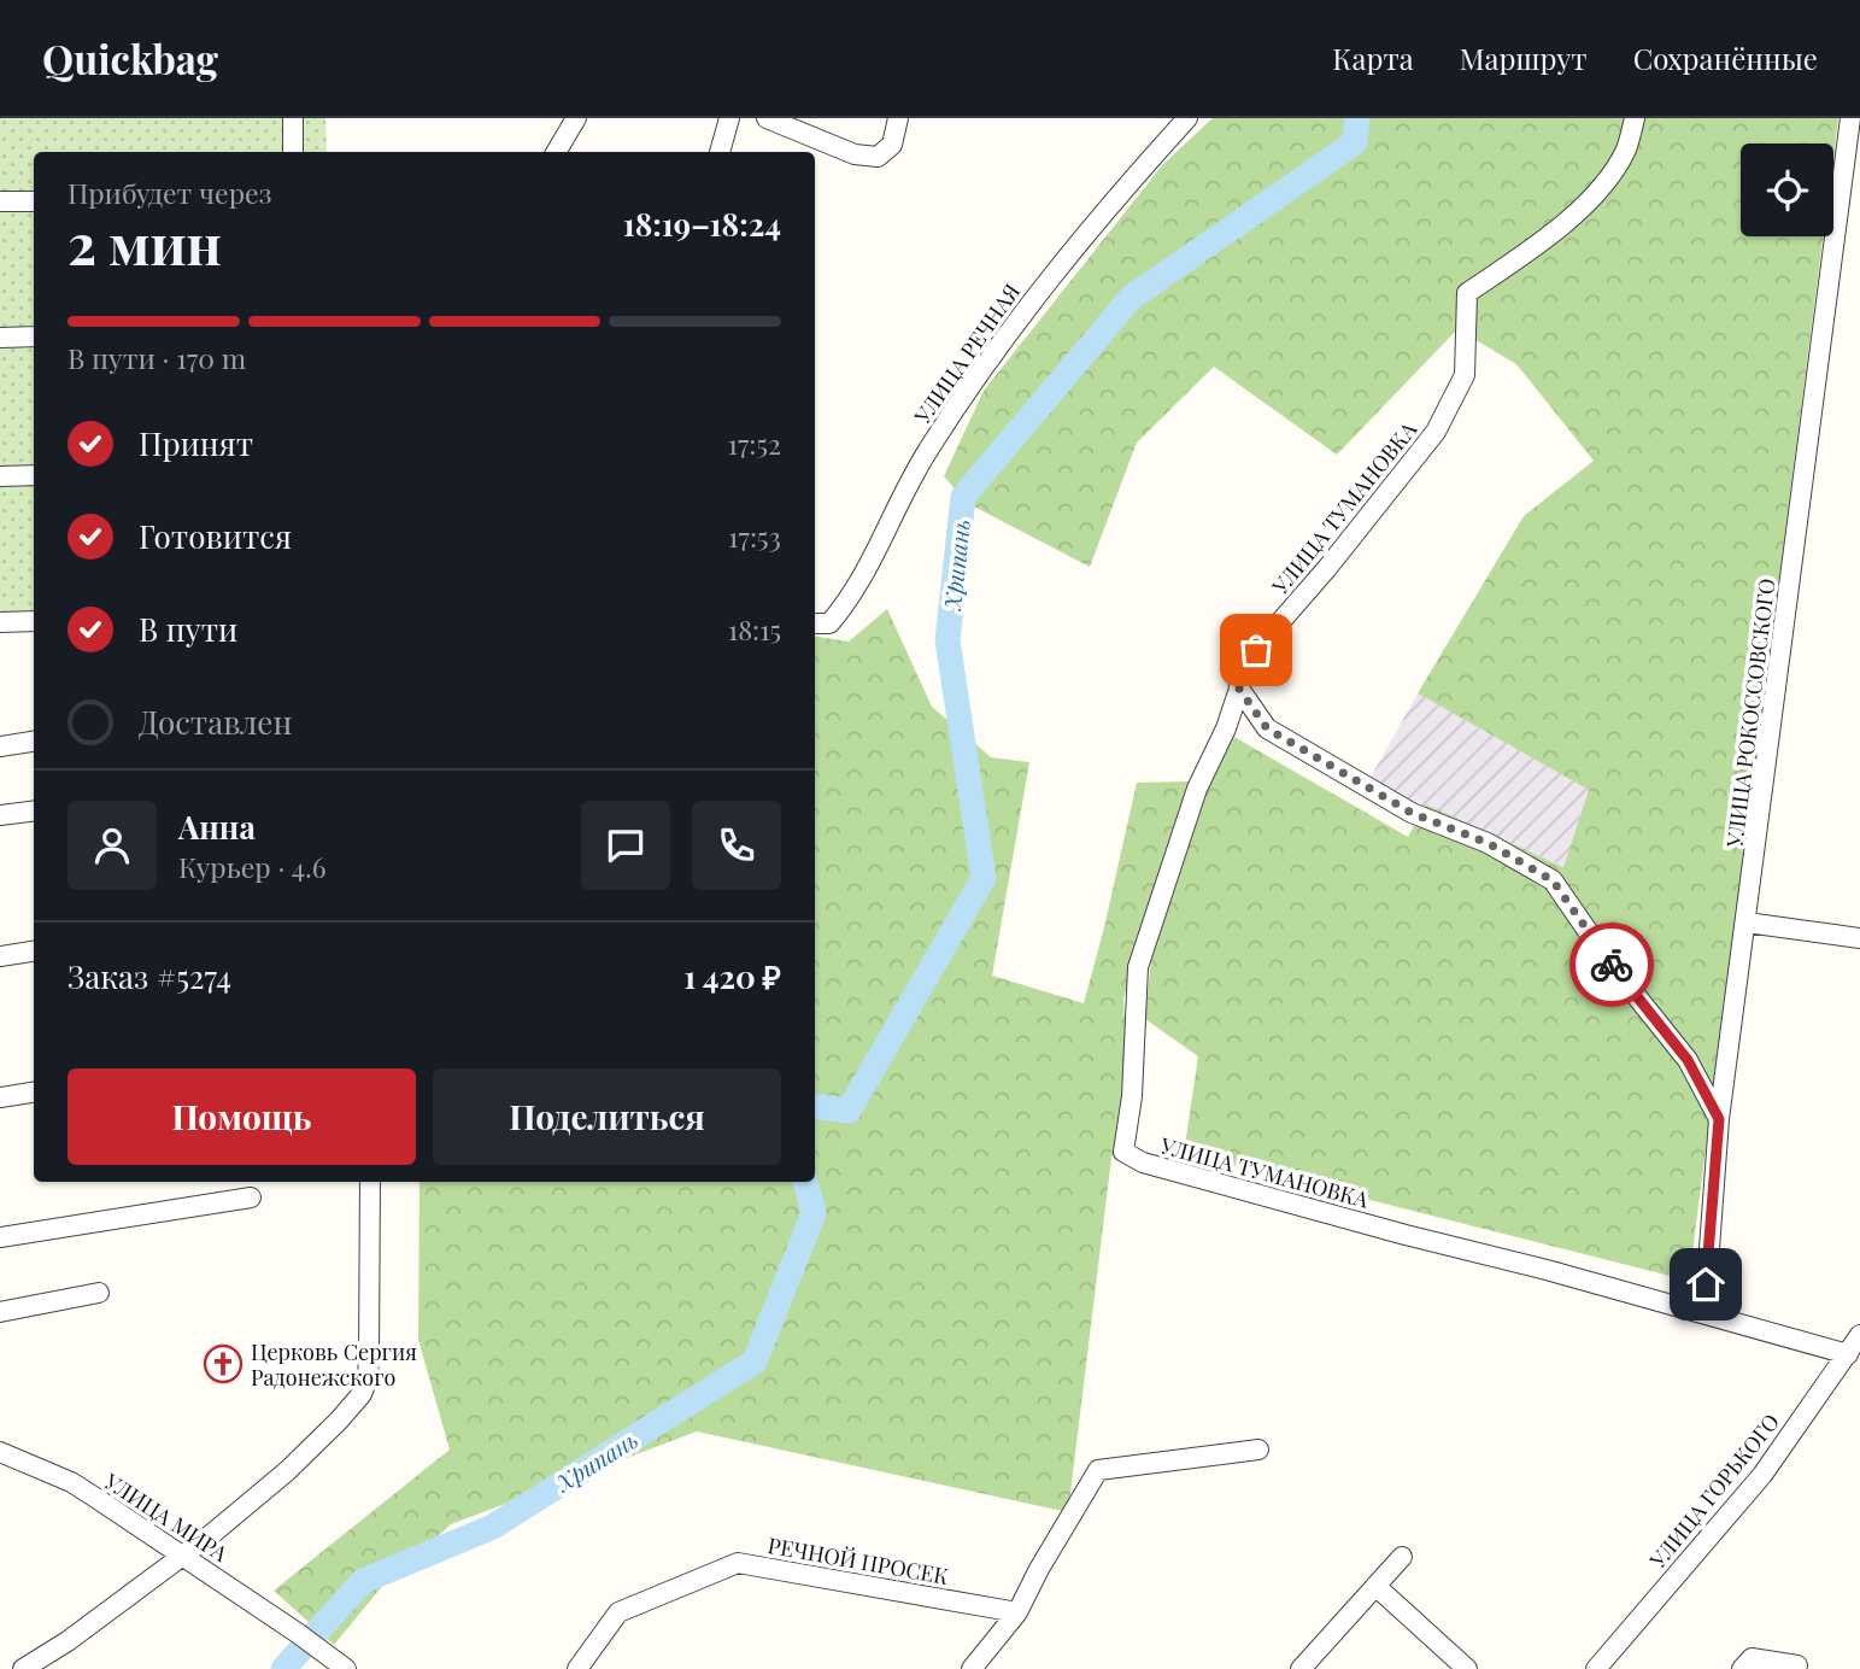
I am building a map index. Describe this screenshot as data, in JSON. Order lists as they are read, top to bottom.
{
  "streets": {
    "street": [
      "УЛИЦА РЕЧНАЯ",
      "УЛИЦА ТУМАНОВКА",
      "УЛИЦА РОКОССОВСКОГО",
      "УЛИЦА ГОРЬКОГО",
      "УЛИЦА МИРА",
      "РЕЧНОЙ ПРОСЕК"
    ]
  },
  "crossings": [
    ["УЛИЦА ТУМАНОВКА", "УЛИЦА РОКОССОВСКОГО"],
    ["УЛИЦА ТУМАНОВКА", "УЛИЦА ГОРЬКОГО"]
  ],
  "water": ["Хрипань"],
  "places": {
    "church": ["Церковь Сергия Радонежского"]
  },
  "page": {
    "header": "Quickbag",
    "nav": ["Карта", "Маршрут", "Сохранённые"],
    "heading": ["2 мин", "Прибудет через", "18:19–18:24"],
    "panel": [
      "Анна",
      "Курьер · 4.6",
      "Заказ #5274",
      "1 420 ₽"
    ],
    "bar": "В пути · 170 m",
    "list": [
      ["Принят", "17:52"],
      ["Готовится", "17:53"],
      ["В пути", "18:15"],
      "Доставлен"
    ],
    "buttons": ["Помощь", "Поделиться"]
  }
}
